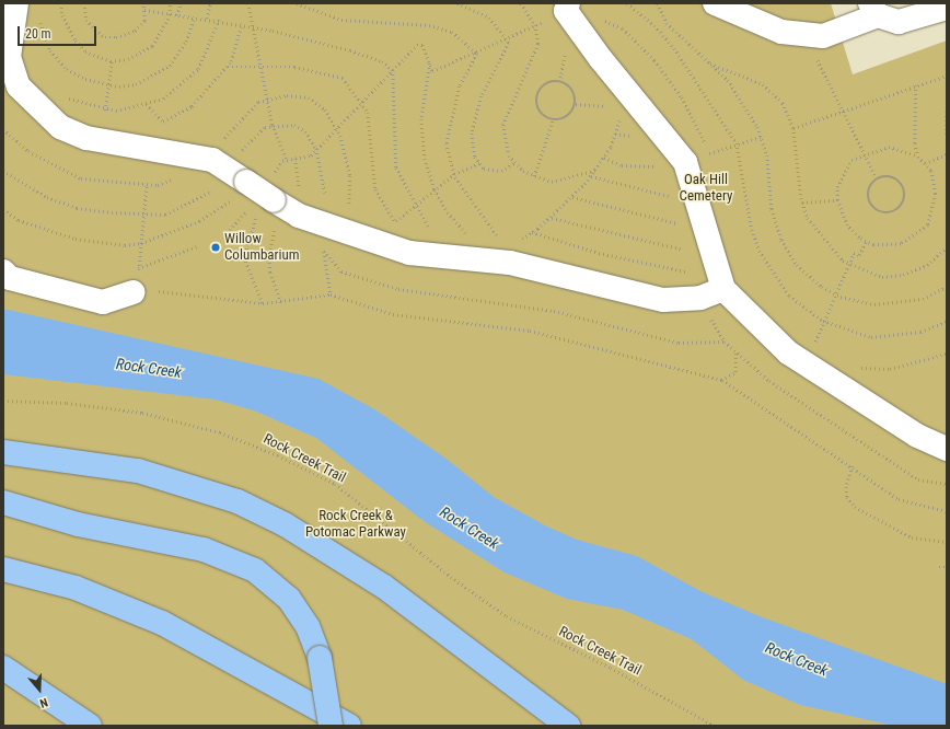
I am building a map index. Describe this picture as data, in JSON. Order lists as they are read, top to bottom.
{
  "streets": {
    "path": ["Rock Creek Trail"]
  },
  "water": ["Rock Creek"],
  "parks": ["Oak Hill Cemetery", "Rock Creek & Potomac Parkway"],
  "places": ["Willow Columbarium"],
  "scale_bar": "20 m",
  "north": "bottom"
}
